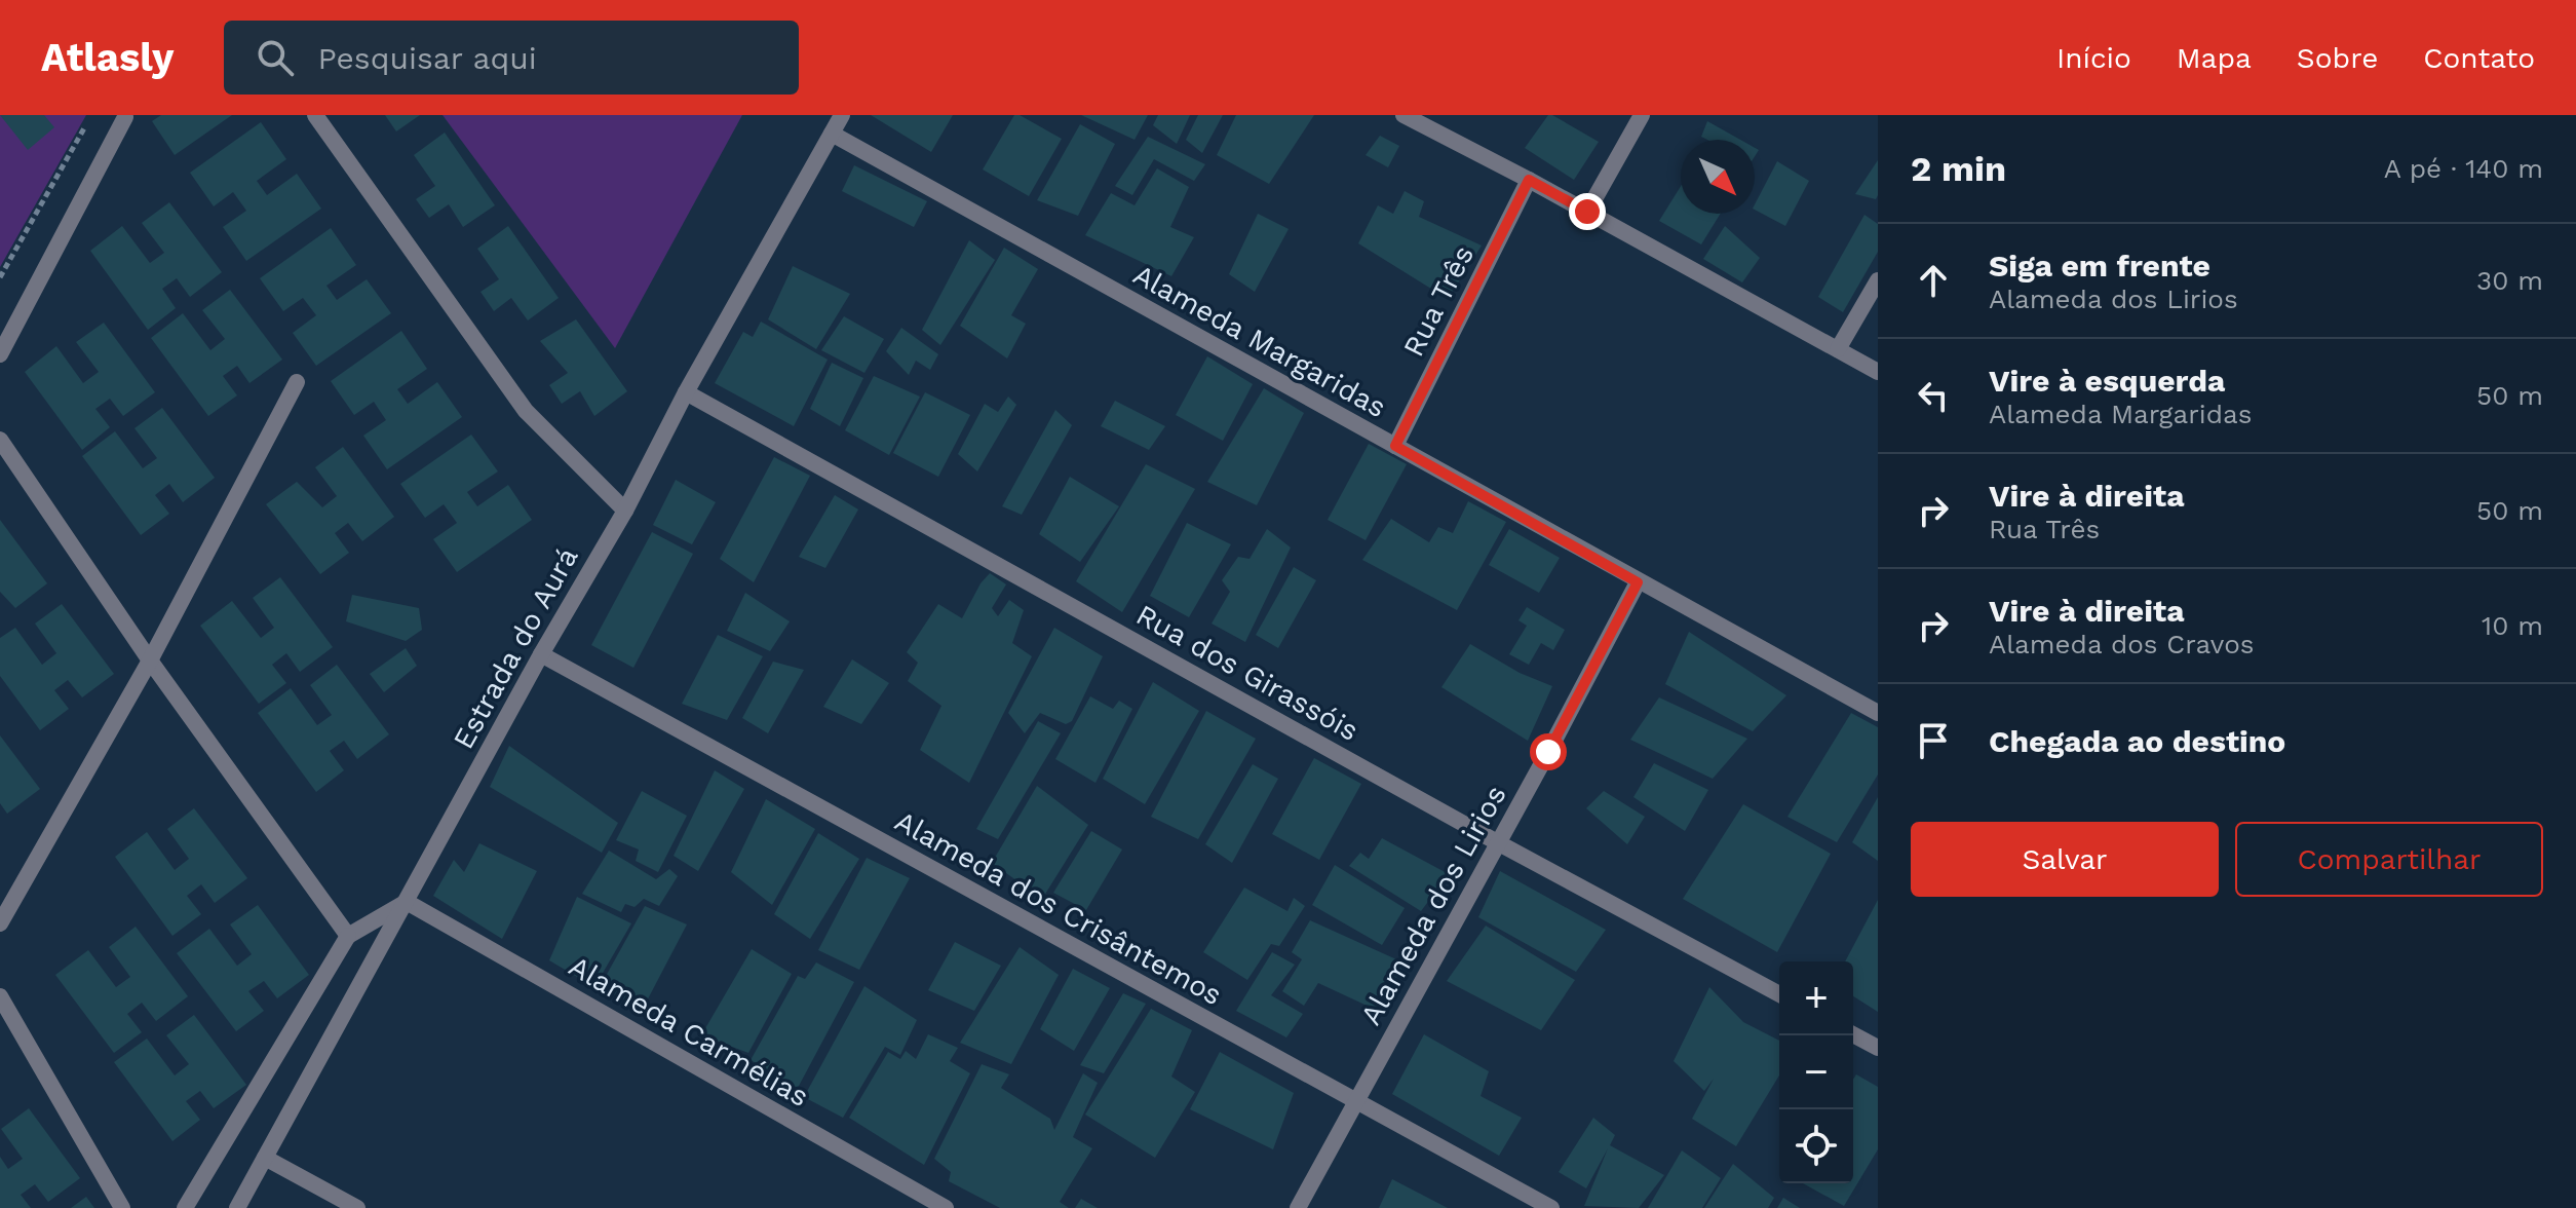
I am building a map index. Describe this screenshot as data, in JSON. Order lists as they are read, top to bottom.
{
  "streets": {
    "street": [
      "Rua Três",
      "Alameda Margaridas",
      "Estrada do Aurá",
      "Rua dos Girassóis",
      "Alameda dos Lirios",
      "Alameda dos Crisântemos",
      "Alameda Carmélias"
    ]
  },
  "crossings": [
    ["Rua Três", "Alameda Margaridas"],
    ["Alameda Margaridas", "Estrada do Aurá"],
    ["Alameda Margaridas", "Alameda dos Lirios"],
    ["Estrada do Aurá", "Rua dos Girassóis"],
    ["Estrada do Aurá", "Alameda dos Crisântemos"],
    ["Estrada do Aurá", "Alameda Carmélias"],
    ["Rua dos Girassóis", "Alameda dos Lirios"],
    ["Alameda dos Lirios", "Alameda dos Crisântemos"]
  ],
  "north": "bottom right",
  "page": {
    "header": "Atlasly",
    "search": "Pesquisar aqui",
    "nav": [
      "Início",
      "Mapa",
      "Sobre",
      "Contato"
    ],
    "heading": ["2 min", "A pé · 140 m"],
    "list": [
      ["Siga em frente", "Alameda dos Lirios", "30 m"],
      ["Vire à esquerda", "Alameda Margaridas", "50 m"],
      ["Vire à direita", "Rua Três", "50 m"],
      ["Vire à direita", "Alameda dos Cravos", "10 m"],
      "Chegada ao destino"
    ],
    "buttons": ["Salvar", "Compartilhar"],
    "map_buttons": ["+", "−"]
  }
}
